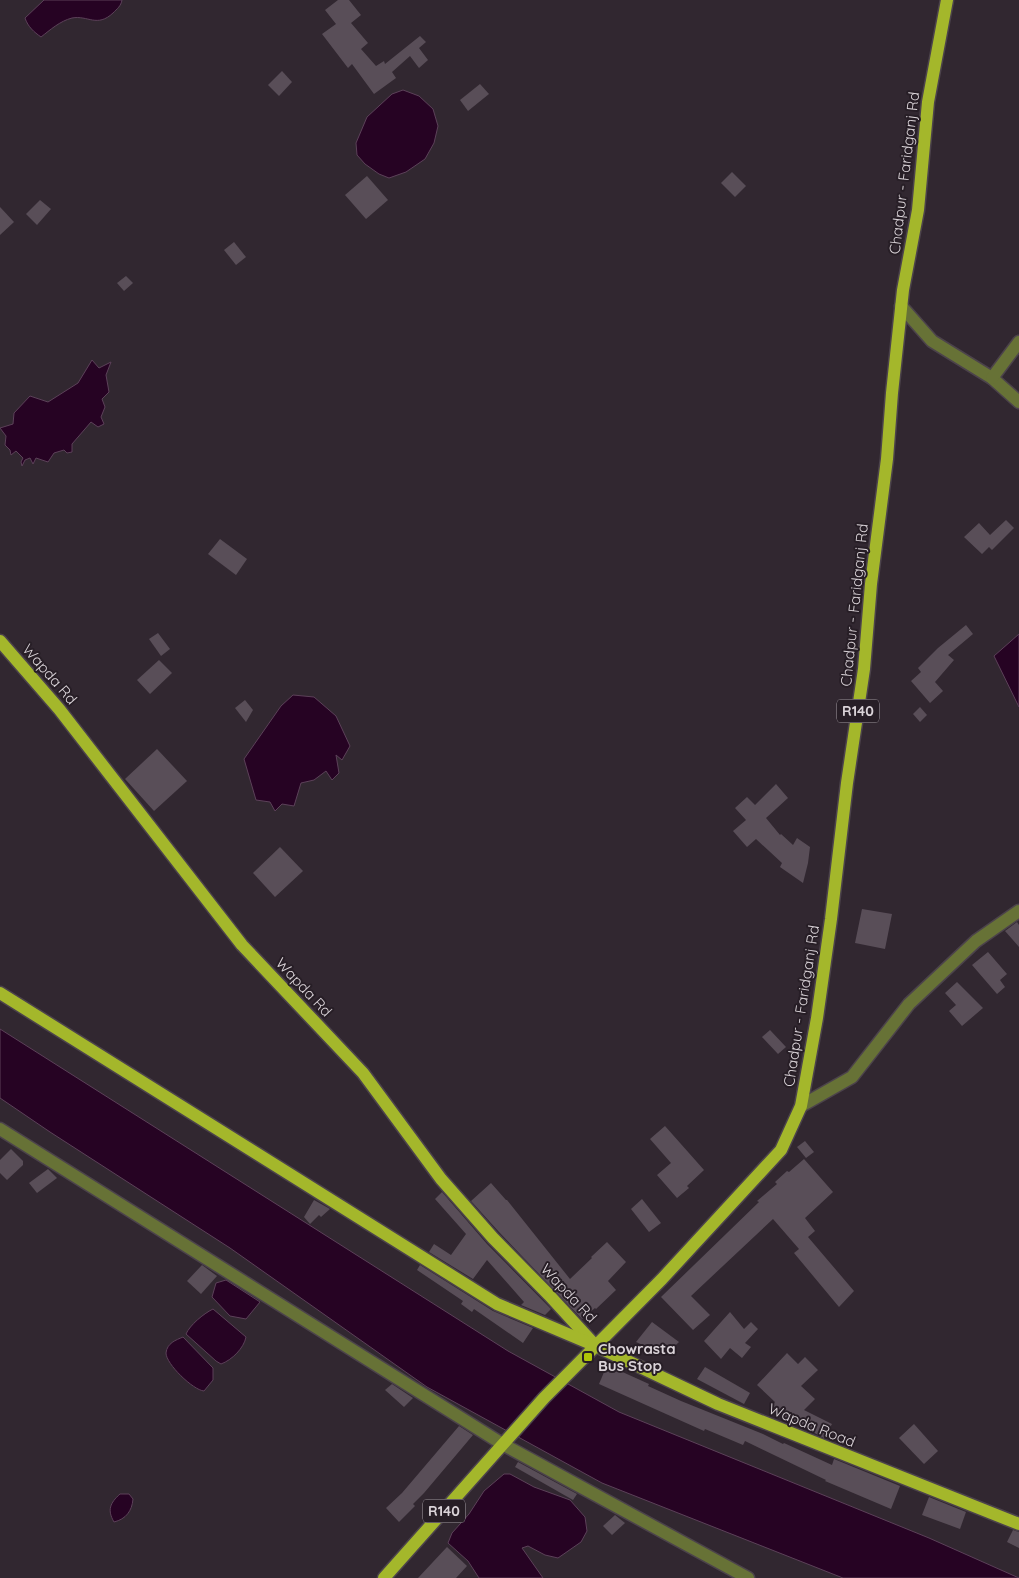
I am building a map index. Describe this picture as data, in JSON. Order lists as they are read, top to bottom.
{
  "streets": {
    "main road": [
      "Chadpur - Faridganj Rd",
      "Wapda Rd",
      "R140",
      "Wapda Road"
    ]
  },
  "crossings": [
    ["Chadpur - Faridganj Rd", "Wapda Rd"],
    ["Chadpur - Faridganj Rd", "R140"],
    ["Chadpur - Faridganj Rd", "Wapda Road"],
    ["Wapda Rd", "R140"],
    ["Wapda Rd", "Wapda Road"],
    ["R140", "Wapda Road"]
  ],
  "places": {
    "transit": ["Chowrasta Bus Stop"]
  }
}
